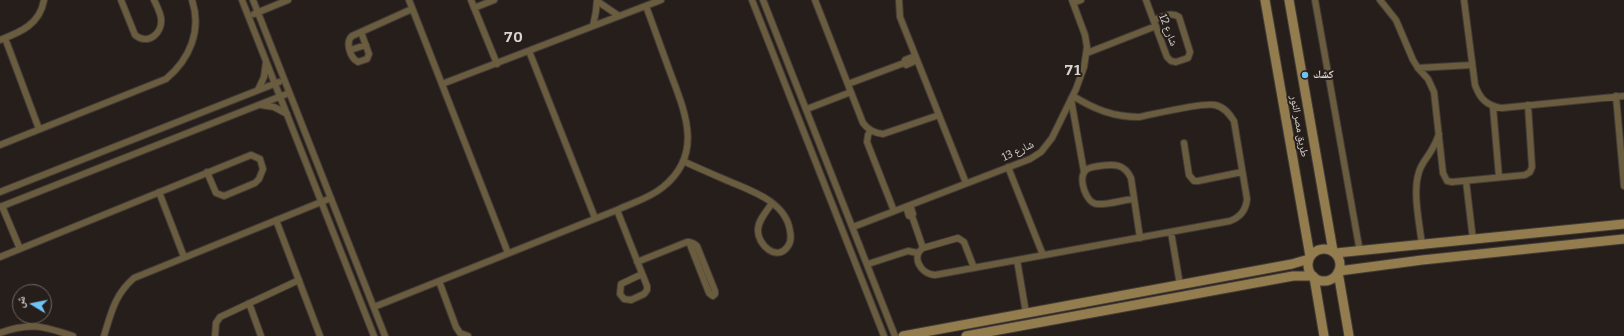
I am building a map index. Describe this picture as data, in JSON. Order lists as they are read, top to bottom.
{
  "streets": {
    "street": ["شارع 12", "طريق مصر النور", "شارع 13"]
  },
  "districts": ["70", "71"],
  "places": ["كشك"],
  "north": "left"
}
